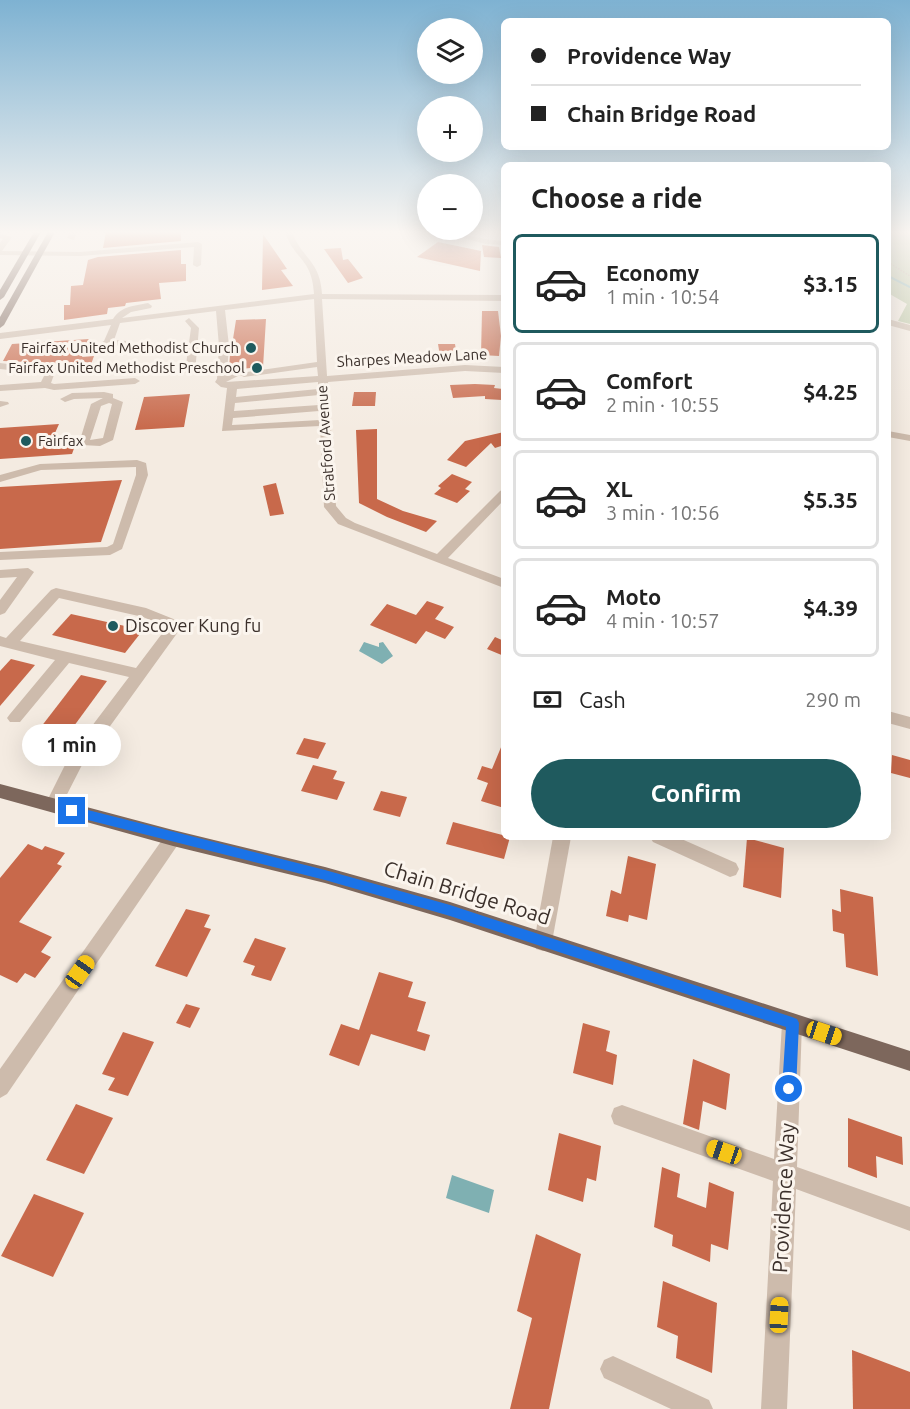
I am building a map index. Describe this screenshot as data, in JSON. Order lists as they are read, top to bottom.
{
  "streets": {
    "main road": ["Chain Bridge Road"],
    "street": ["Sharpes Meadow Lane", "Stratford Avenue", "Providence Way"]
  },
  "crossings": [
    ["Sharpes Meadow Lane", "Stratford Avenue"],
    ["Chain Bridge Road", "Providence Way"]
  ],
  "places": [
    "Fairfax United Methodist Church",
    "Fairfax United Methodist Preschool",
    "Fairfax",
    "Discover Kung fu"
  ],
  "page": {
    "map_buttons": ["+", "−"],
    "banner": ["Providence Way", "Chain Bridge Road"],
    "heading": "Choose a ride",
    "list": [
      {
        "name": "Economy",
        "note": "1 min · 10:54",
        "value": "$3.15"
      },
      {
        "name": "Comfort",
        "note": "2 min · 10:55",
        "value": "$4.25"
      },
      {
        "name": "XL",
        "note": "3 min · 10:56",
        "value": "$5.35"
      },
      {
        "name": "Moto",
        "note": "4 min · 10:57",
        "value": "$4.39"
      }
    ],
    "pay": ["Cash", "290 m"],
    "bubble": "1 min",
    "buttons": "Confirm"
  }
}
